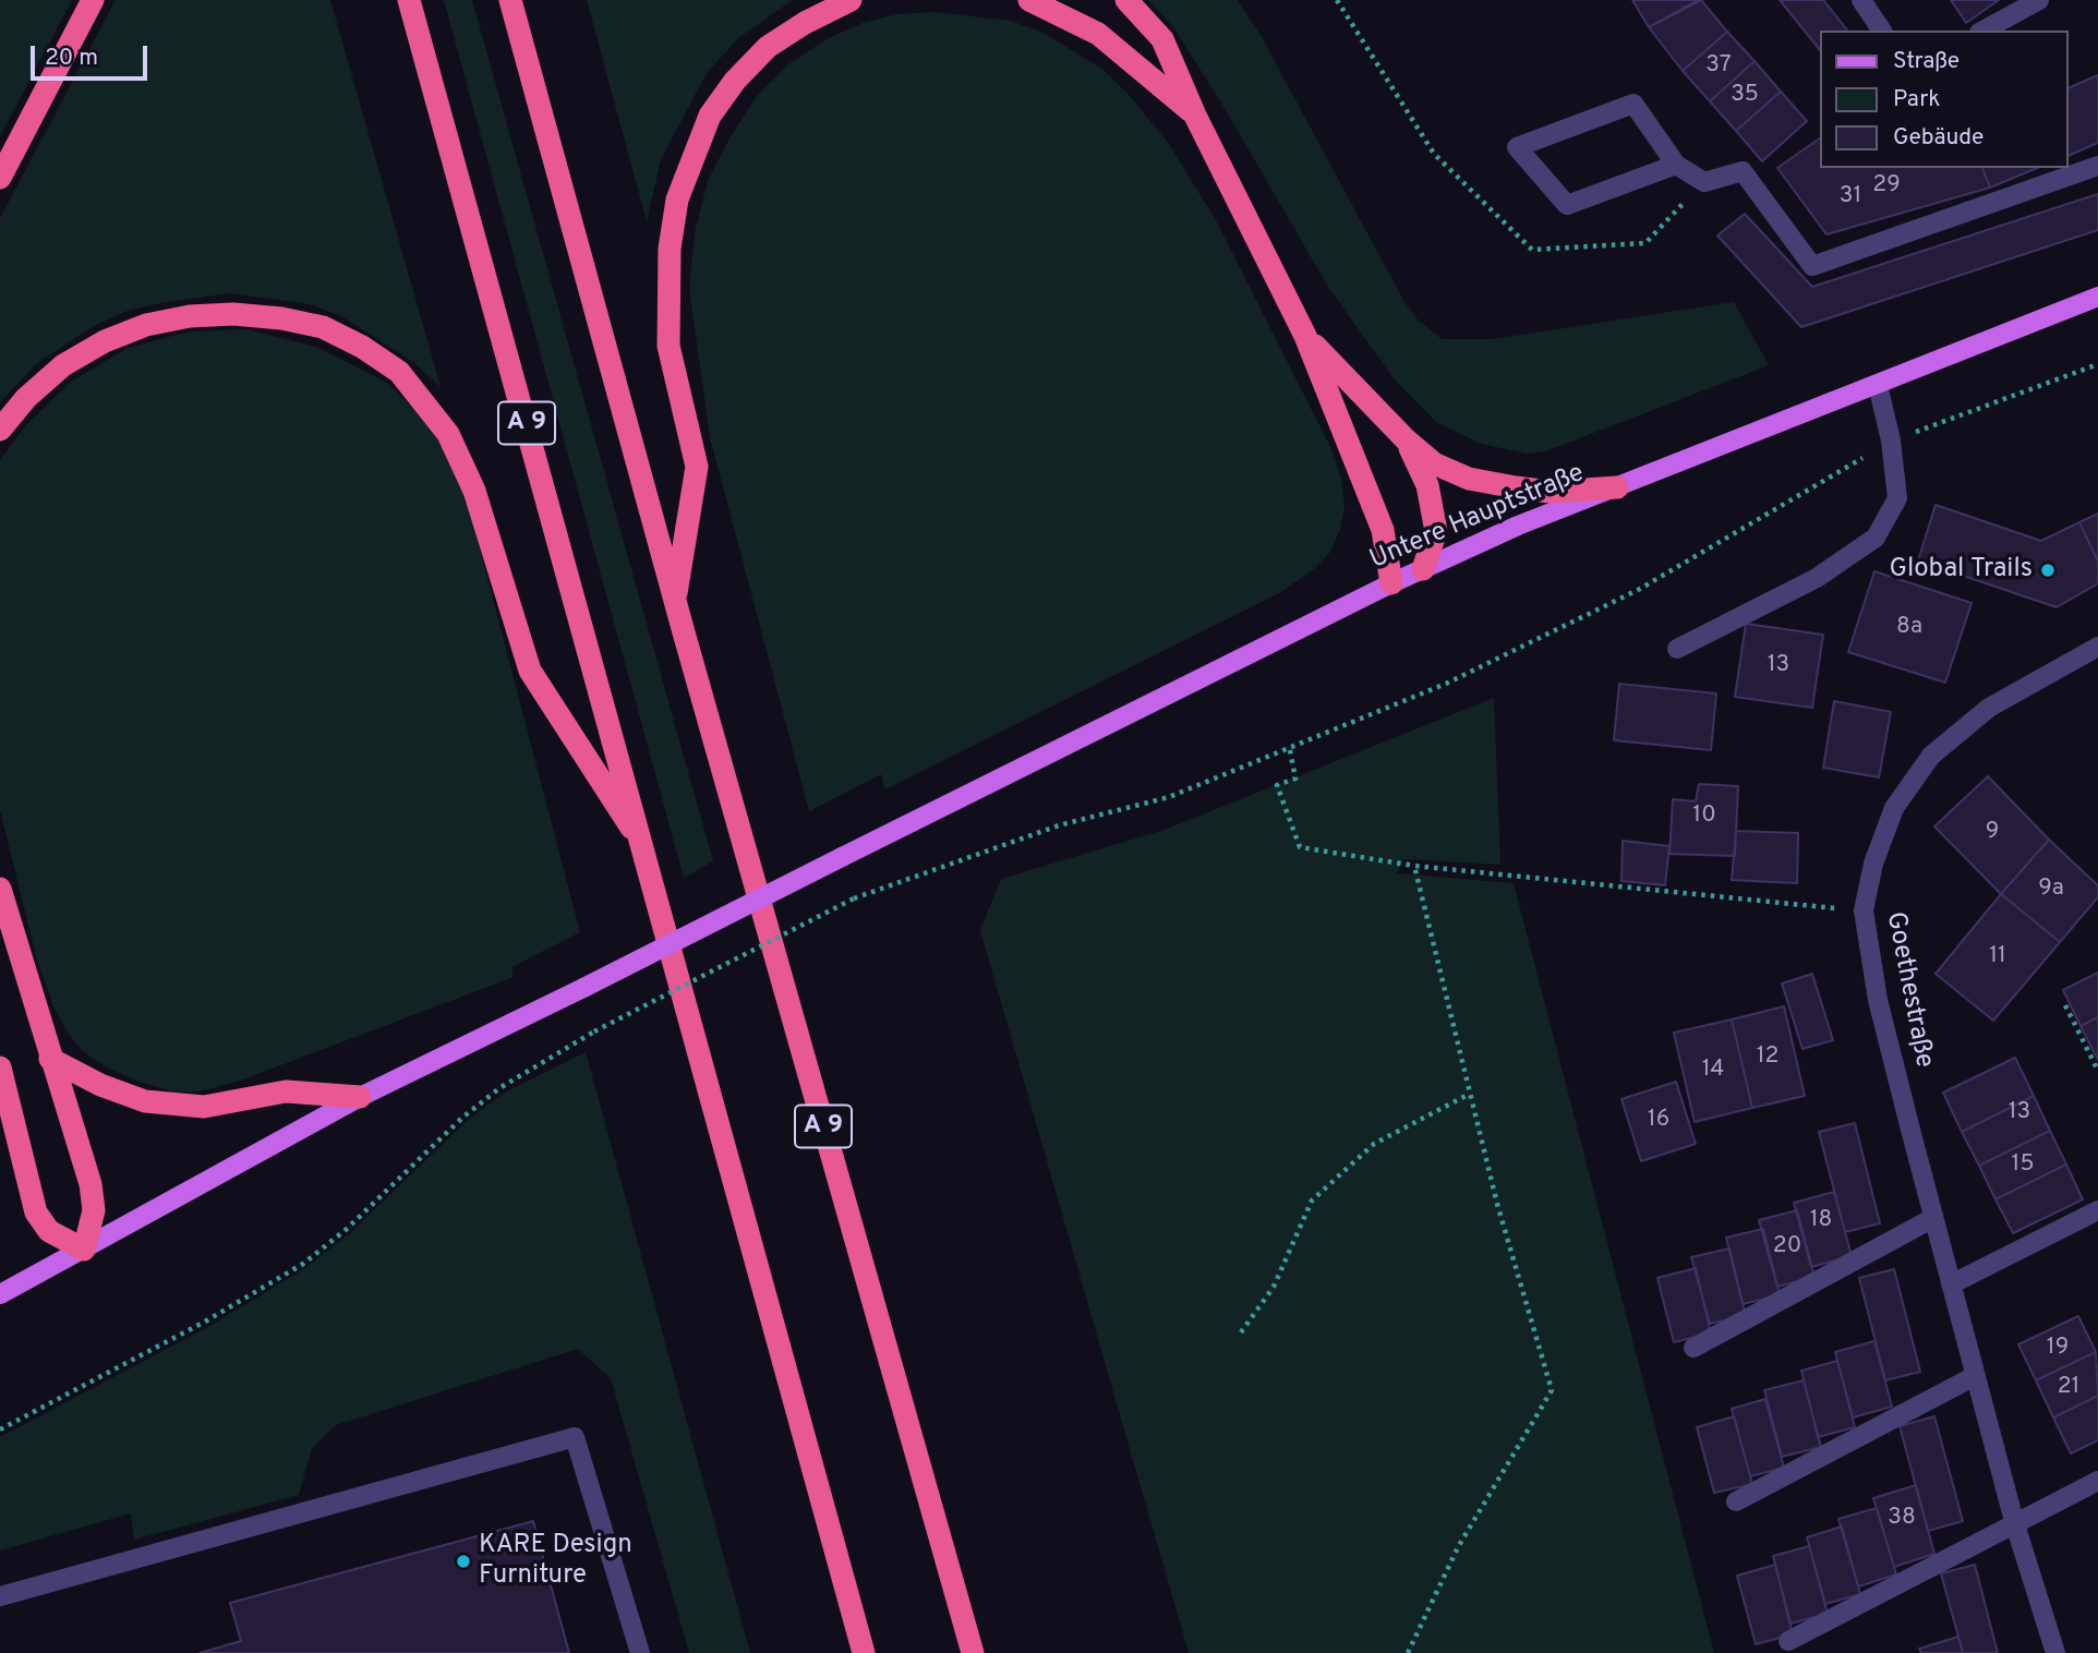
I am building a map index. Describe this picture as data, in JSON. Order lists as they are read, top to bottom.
{
  "streets": {
    "highway": ["A 9"],
    "main road": ["Untere Hauptstraße"],
    "street": ["Goethestraße"]
  },
  "places": ["Global Trails", "KARE Design Furniture"],
  "house_numbers": [
    "37",
    "35",
    "29",
    "31",
    "8a",
    "13",
    "10",
    "9",
    "9a",
    "11",
    "12",
    "14",
    "13",
    "16",
    "15",
    "18",
    "20",
    "19",
    "21",
    "38"
  ],
  "legend": ["Straße", "Park", "Gebäude"],
  "scale_bar": "20 m"
}
